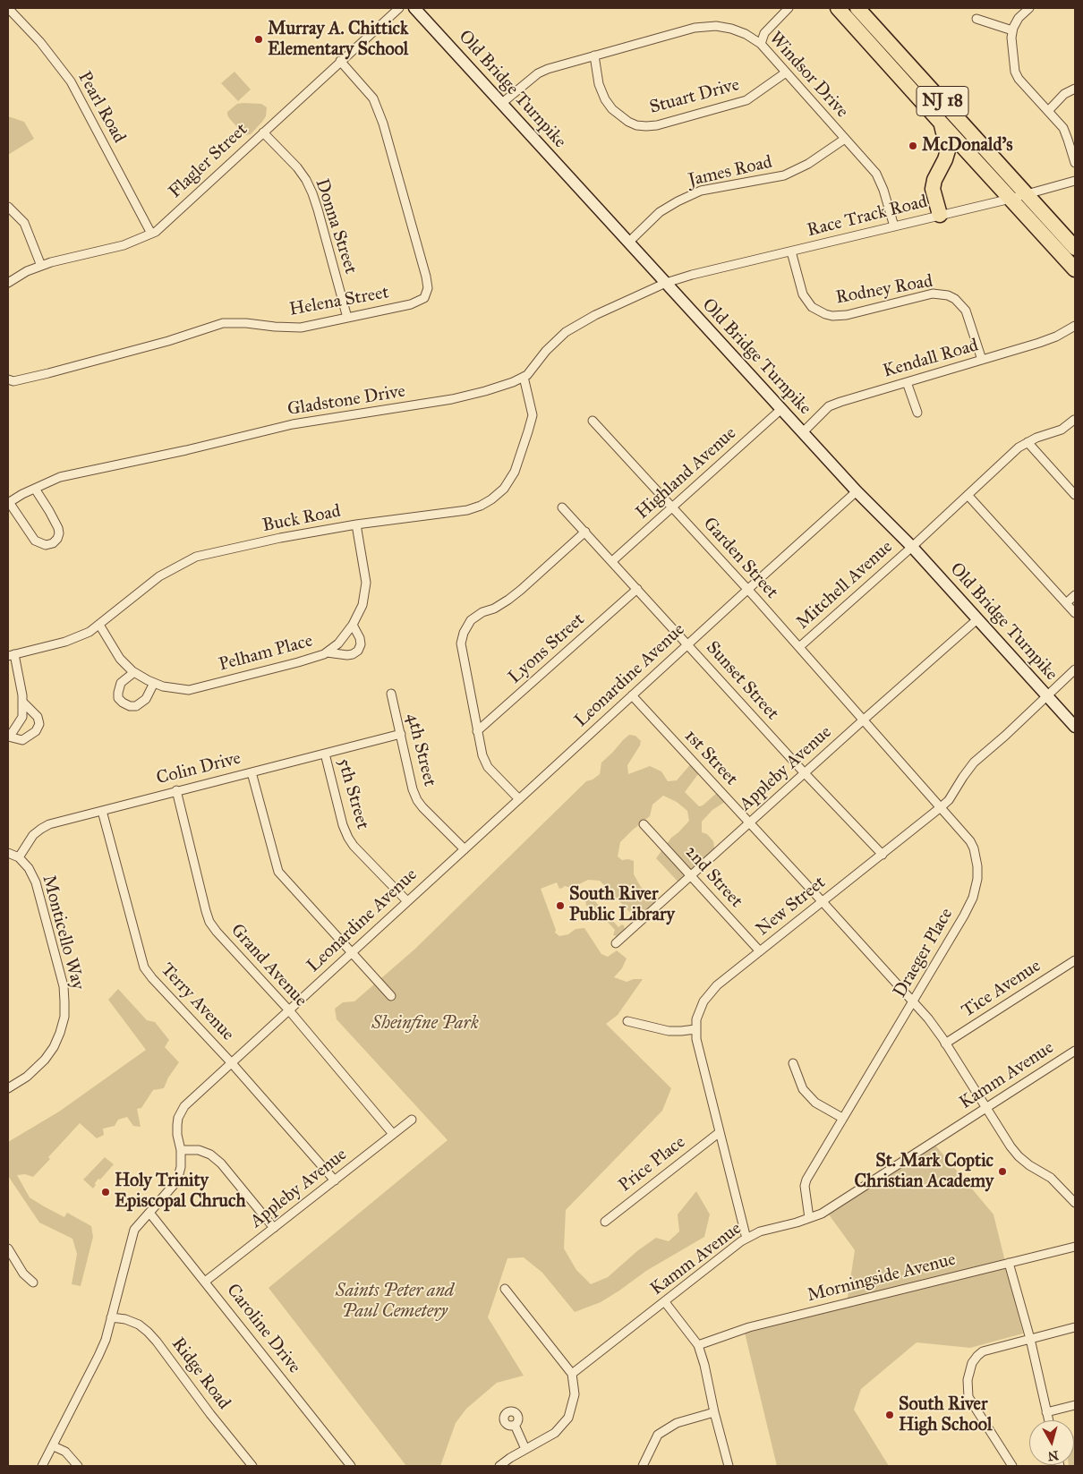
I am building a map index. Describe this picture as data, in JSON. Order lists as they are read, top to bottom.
{
  "streets": {
    "highway": ["NJ 18"],
    "street": [
      "Windsor Drive",
      "Old Bridge Turnpike",
      "Stuart Drive",
      "Pearl Road",
      "Flagler Street",
      "James Road",
      "Race Track Road",
      "Donna Street",
      "Rodney Road",
      "Helena Street",
      "Kendall Road",
      "Gladstone Drive",
      "Highland Avenue",
      "Buck Road",
      "Garden Street",
      "Mitchell Avenue",
      "Lyons Street",
      "Pelham Place",
      "Leonardine Avenue",
      "Sunset Street",
      "4th Street",
      "1st Street",
      "Colin Drive",
      "Appleby Avenue",
      "5th Street",
      "2nd Street",
      "New Street",
      "Monticello Way",
      "Draeger Place",
      "Grand Avenue",
      "Tice Avenue",
      "Terry Avenue",
      "Kamm Avenue",
      "Price Place",
      "Morningside Avenue",
      "Caroline Drive",
      "Ridge Road"
    ]
  },
  "crossings": [
    ["Windsor Drive", "Old Bridge Turnpike"],
    ["Windsor Drive", "Stuart Drive"],
    ["Windsor Drive", "James Road"],
    ["Windsor Drive", "Race Track Road"],
    ["Old Bridge Turnpike", "James Road"],
    ["Old Bridge Turnpike", "Race Track Road"],
    ["Old Bridge Turnpike", "Kendall Road"],
    ["Old Bridge Turnpike", "Gladstone Drive"],
    ["Old Bridge Turnpike", "Highland Avenue"],
    ["Old Bridge Turnpike", "Mitchell Avenue"],
    ["Old Bridge Turnpike", "Leonardine Avenue"],
    ["Old Bridge Turnpike", "Appleby Avenue"],
    ["Old Bridge Turnpike", "New Street"],
    ["NJ 18", "Race Track Road"],
    ["Pearl Road", "Flagler Street"],
    ["Flagler Street", "Donna Street"],
    ["Flagler Street", "Helena Street"],
    ["Race Track Road", "Rodney Road"],
    ["Race Track Road", "Gladstone Drive"],
    ["Donna Street", "Helena Street"],
    ["Rodney Road", "Kendall Road"],
    ["Gladstone Drive", "Buck Road"],
    ["Highland Avenue", "Garden Street"],
    ["Highland Avenue", "Sunset Street"],
    ["Buck Road", "Pelham Place"],
    ["Garden Street", "Mitchell Avenue"],
    ["Garden Street", "Leonardine Avenue"],
    ["Garden Street", "Appleby Avenue"],
    ["Garden Street", "Draeger Place"],
    ["Lyons Street", "Sunset Street"],
    ["Leonardine Avenue", "Sunset Street"],
    ["Leonardine Avenue", "4th Street"],
    ["Leonardine Avenue", "1st Street"],
    ["Leonardine Avenue", "5th Street"],
    ["Leonardine Avenue", "Grand Avenue"],
    ["Leonardine Avenue", "Terry Avenue"],
    ["Leonardine Avenue", "Caroline Drive"],
    ["Leonardine Avenue", "Ridge Road"],
    ["Sunset Street", "Appleby Avenue"],
    ["Sunset Street", "New Street"],
    ["4th Street", "Colin Drive"],
    ["1st Street", "Appleby Avenue"],
    ["1st Street", "New Street"],
    ["1st Street", "Draeger Place"],
    ["1st Street", "Tice Avenue"],
    ["1st Street", "Kamm Avenue"],
    ["Colin Drive", "5th Street"],
    ["Colin Drive", "Monticello Way"],
    ["Colin Drive", "Grand Avenue"],
    ["Colin Drive", "Terry Avenue"],
    ["Appleby Avenue", "2nd Street"],
    ["Appleby Avenue", "Draeger Place"],
    ["Appleby Avenue", "Grand Avenue"],
    ["Appleby Avenue", "Terry Avenue"],
    ["Appleby Avenue", "Caroline Drive"],
    ["2nd Street", "New Street"],
    ["New Street", "Draeger Place"],
    ["New Street", "Kamm Avenue"],
    ["New Street", "Price Place"],
    ["Draeger Place", "Kamm Avenue"]
  ],
  "parks": ["Sheinfine Park", "Saints Peter and Paul Cemetery"],
  "places": [
    "Murray A. Chittick Elementary School",
    "McDonald's",
    "South River Public Library",
    "St. Mark Coptic Christian Academy",
    "Holy Trinity Episcopal Chruch",
    "South River High School"
  ],
  "north": "bottom"
}
